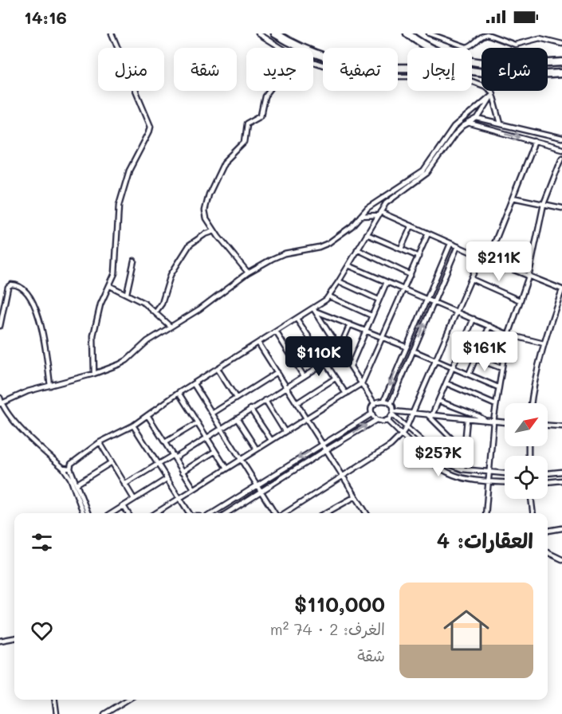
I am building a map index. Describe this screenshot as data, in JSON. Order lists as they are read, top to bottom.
{
  "north": "top right",
  "page": {
    "status": "14:16",
    "chip": [
      "شراء",
      "إيجار",
      "تصفية",
      "جديد",
      "شقة",
      "منزل"
    ],
    "price": [
      "$211K",
      "$161K",
      "$110K",
      "$257K"
    ],
    "heading": "العقارات: 4",
    "list": [
      {
        "name": "$110,000",
        "note": "الغرف: 2 · 74 m² · شقة"
      }
    ]
  }
}
